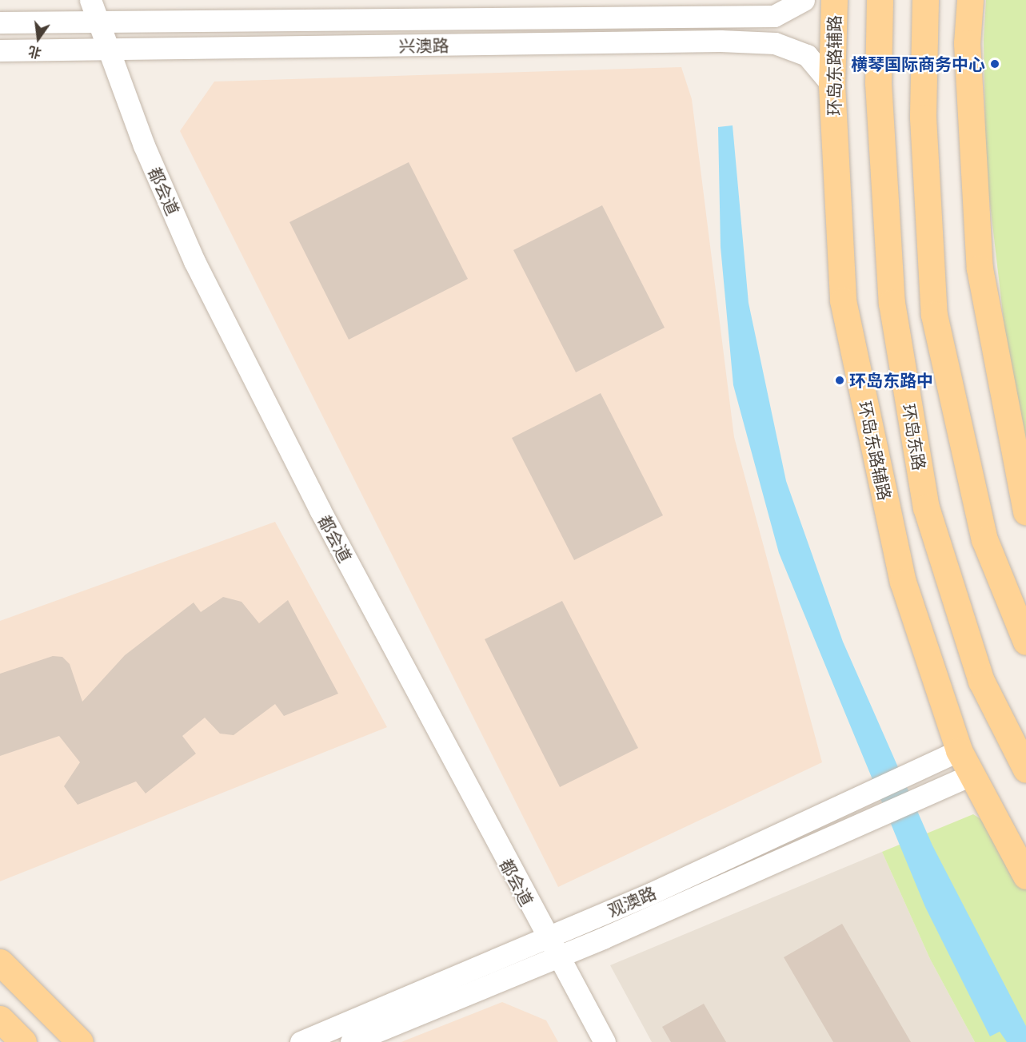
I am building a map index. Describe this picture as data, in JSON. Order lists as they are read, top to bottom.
{
  "streets": {
    "main road": ["环岛东路辅路", "环岛东路"],
    "street": ["兴澳路", "都会道", "观澳路"]
  },
  "crossings": [
    ["兴澳路", "环岛东路辅路"],
    ["兴澳路", "都会道"],
    ["环岛东路辅路", "观澳路"],
    ["都会道", "观澳路"]
  ],
  "places": ["横琴国际商务中心", "环岛东路中"],
  "north": "bottom"
}
